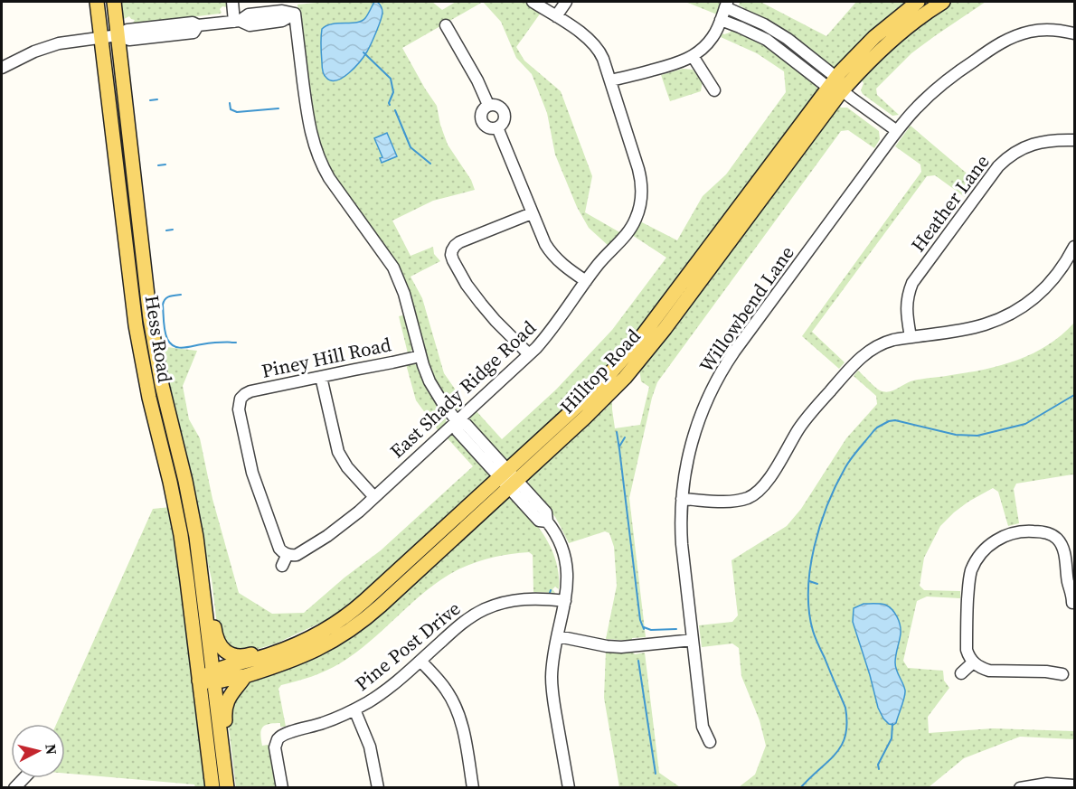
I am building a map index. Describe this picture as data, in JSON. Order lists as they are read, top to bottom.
{
  "streets": {
    "main road": ["Hess Road", "Hilltop Road"],
    "street": [
      "Heather Lane",
      "Willowbend Lane",
      "Piney Hill Road",
      "East Shady Ridge Road",
      "Pine Post Drive"
    ]
  },
  "crossings": [
    ["Hess Road", "Hilltop Road"],
    ["Piney Hill Road", "East Shady Ridge Road"]
  ],
  "north": "right"
}
